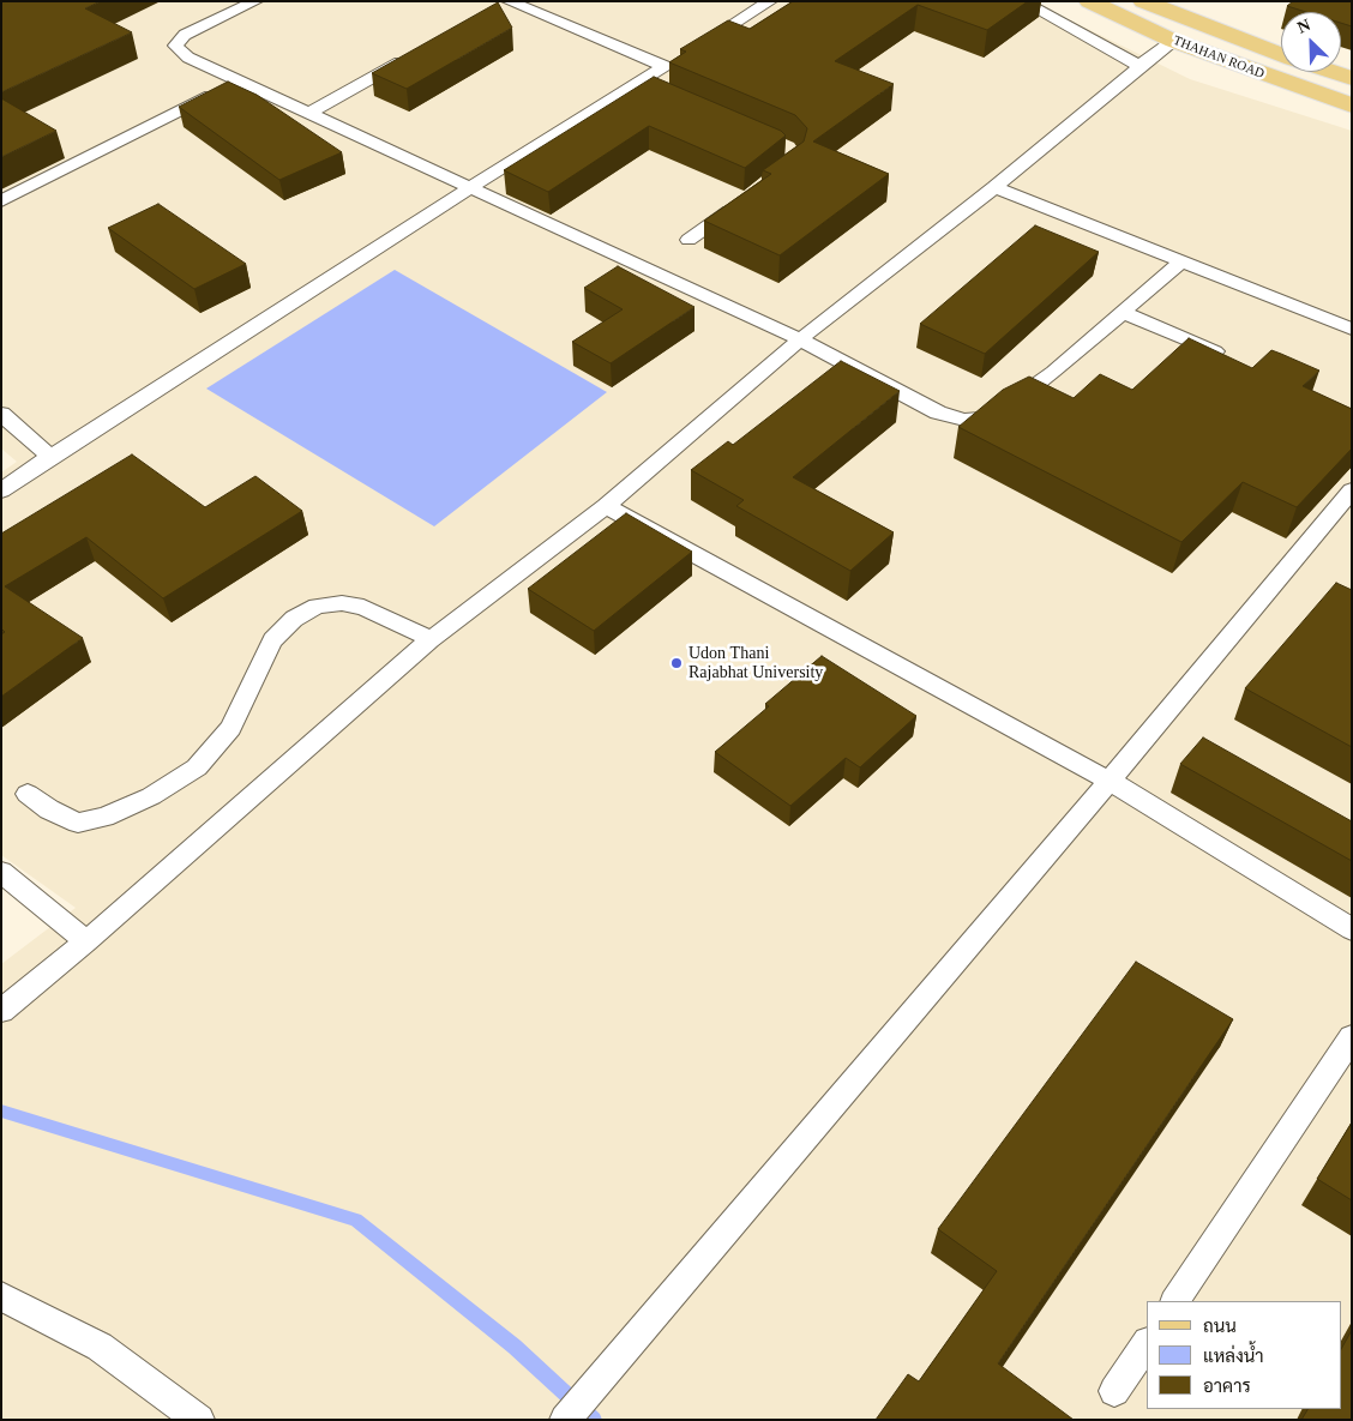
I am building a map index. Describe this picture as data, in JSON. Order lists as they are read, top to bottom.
{
  "streets": {
    "main road": ["THAHAN ROAD"]
  },
  "places": ["Udon Thani Rajabhat University"],
  "legend": ["ถนน", "แหล่งน้ำ", "อาคาร"],
  "north": "top left"
}
